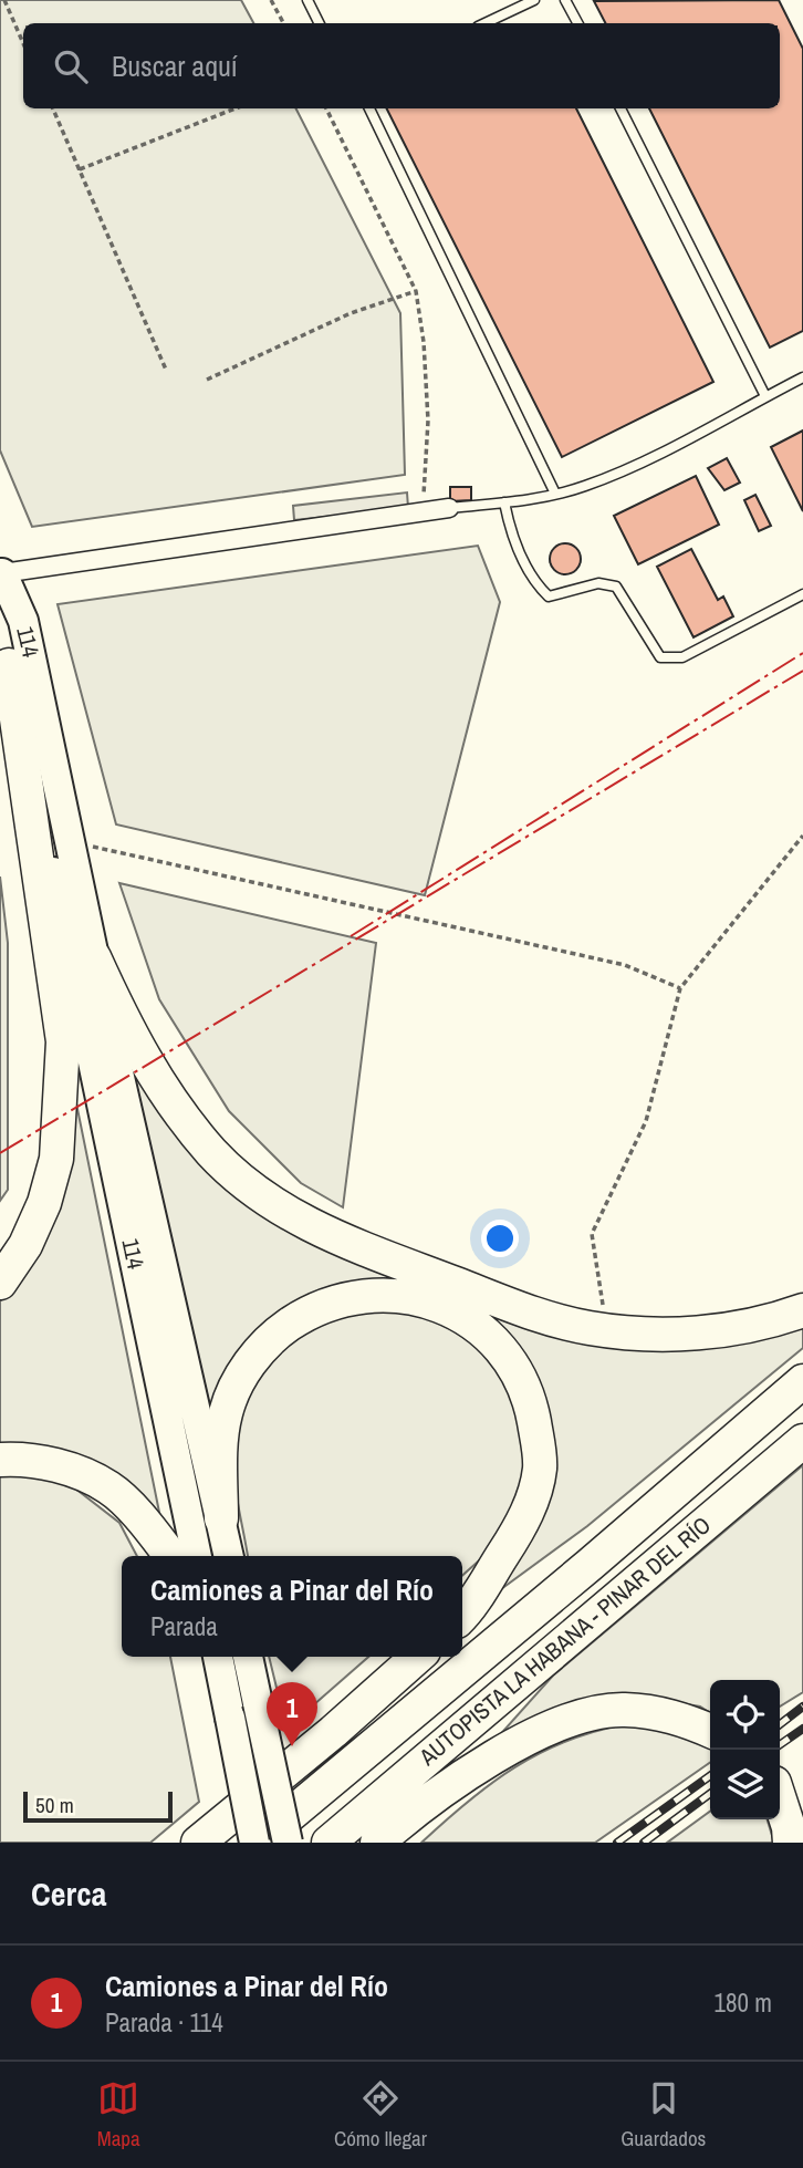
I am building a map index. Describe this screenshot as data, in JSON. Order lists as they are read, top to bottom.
{
  "streets": {
    "highway": ["114", "AUTOPISTA LA HABANA - PINAR DEL RÍO"]
  },
  "scale_bar": "50 m",
  "page": {
    "search": "Buscar aquí",
    "popup": ["Camiones a Pinar del Río", "Parada"],
    "pins": "1",
    "scale": "50 m",
    "heading": "Cerca",
    "list": [
      {
        "mark": "1",
        "name": "Camiones a Pinar del Río",
        "note": "Parada · 114",
        "value": "180 m"
      }
    ],
    "nav": ["Mapa", "Cómo llegar", "Guardados"]
  }
}
